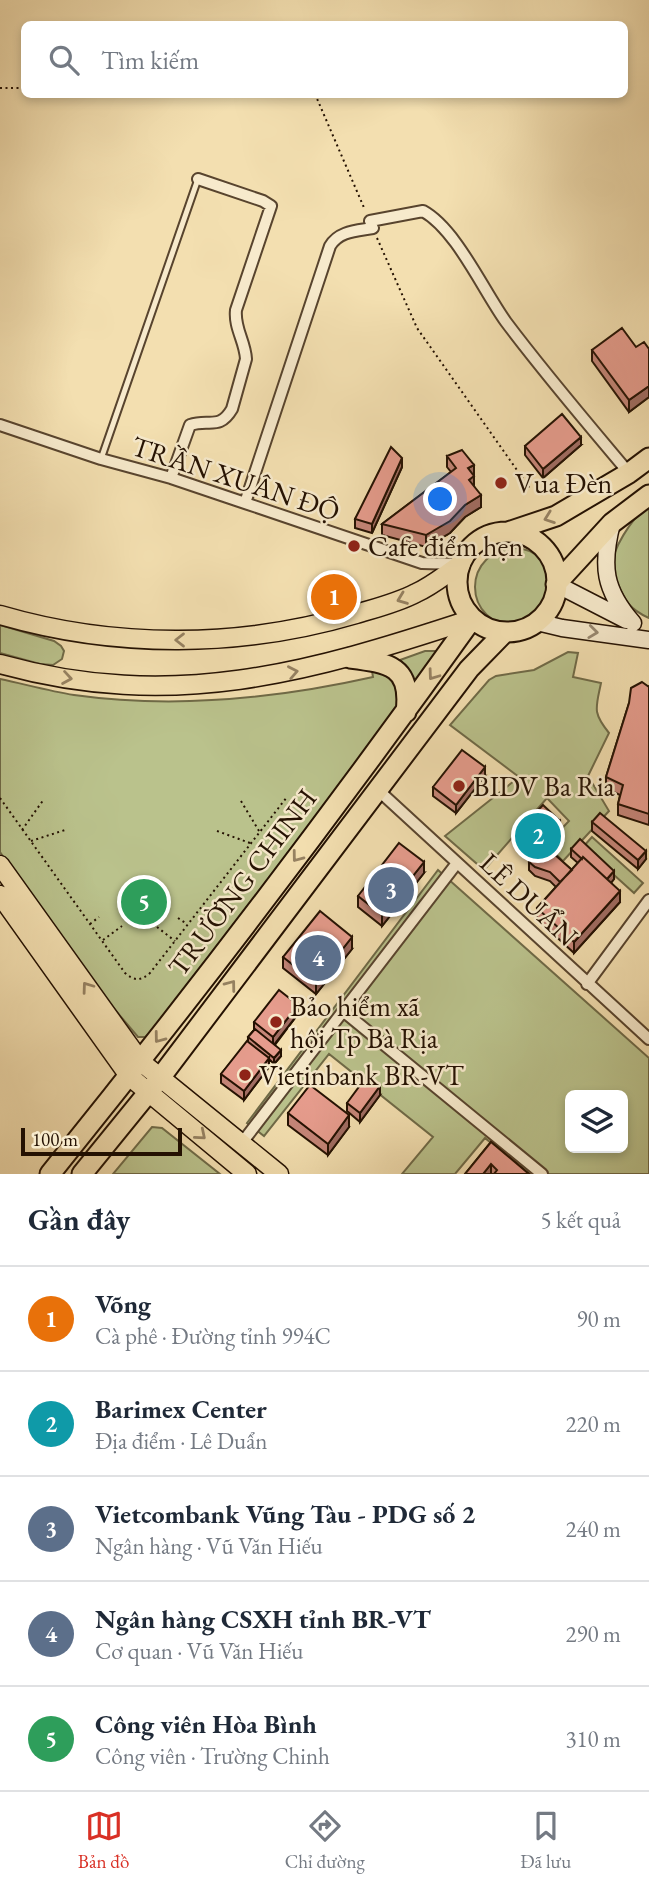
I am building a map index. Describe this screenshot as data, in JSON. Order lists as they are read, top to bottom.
{
  "streets": {
    "highway": ["TRƯỜNG CHINH"],
    "street": ["TRẦN XUÂN ĐỘ", "LÊ DUẨN"]
  },
  "crossings": [
    ["TRẦN XUÂN ĐỘ", "TRƯỜNG CHINH"],
    ["TRƯỜNG CHINH", "LÊ DUẨN"]
  ],
  "places": [
    "Vua Đèn",
    "Cafe điểm hẹn",
    "BIDV Ba Ria",
    "Bảo hiểm xã hội Tp Bà Rịa",
    "Vietinbank BR-VT"
  ],
  "scale_bar": "100 m",
  "page": {
    "search": "Tìm kiếm",
    "pins": [
      "1",
      "2",
      "3",
      "5",
      "4"
    ],
    "scale": "100 m",
    "heading": ["Gần đây", "5 kết quả"],
    "list": [
      {
        "mark": "1",
        "name": "Võng",
        "note": "Cà phê · Đường tỉnh 994C",
        "value": "90 m"
      },
      {
        "mark": "2",
        "name": "Barimex Center",
        "note": "Địa điểm · Lê Duẩn",
        "value": "220 m"
      },
      {
        "mark": "3",
        "name": "Vietcombank Vũng Tàu - PDG số 2",
        "note": "Ngân hàng · Vũ Văn Hiếu",
        "value": "240 m"
      },
      {
        "mark": "4",
        "name": "Ngân hàng CSXH tỉnh BR-VT",
        "note": "Cơ quan · Vũ Văn Hiếu",
        "value": "290 m"
      },
      {
        "mark": "5",
        "name": "Công viên Hòa Bình",
        "note": "Công viên · Trường Chinh",
        "value": "310 m"
      }
    ],
    "nav": ["Bản đồ", "Chỉ đường", "Đã lưu"]
  }
}
